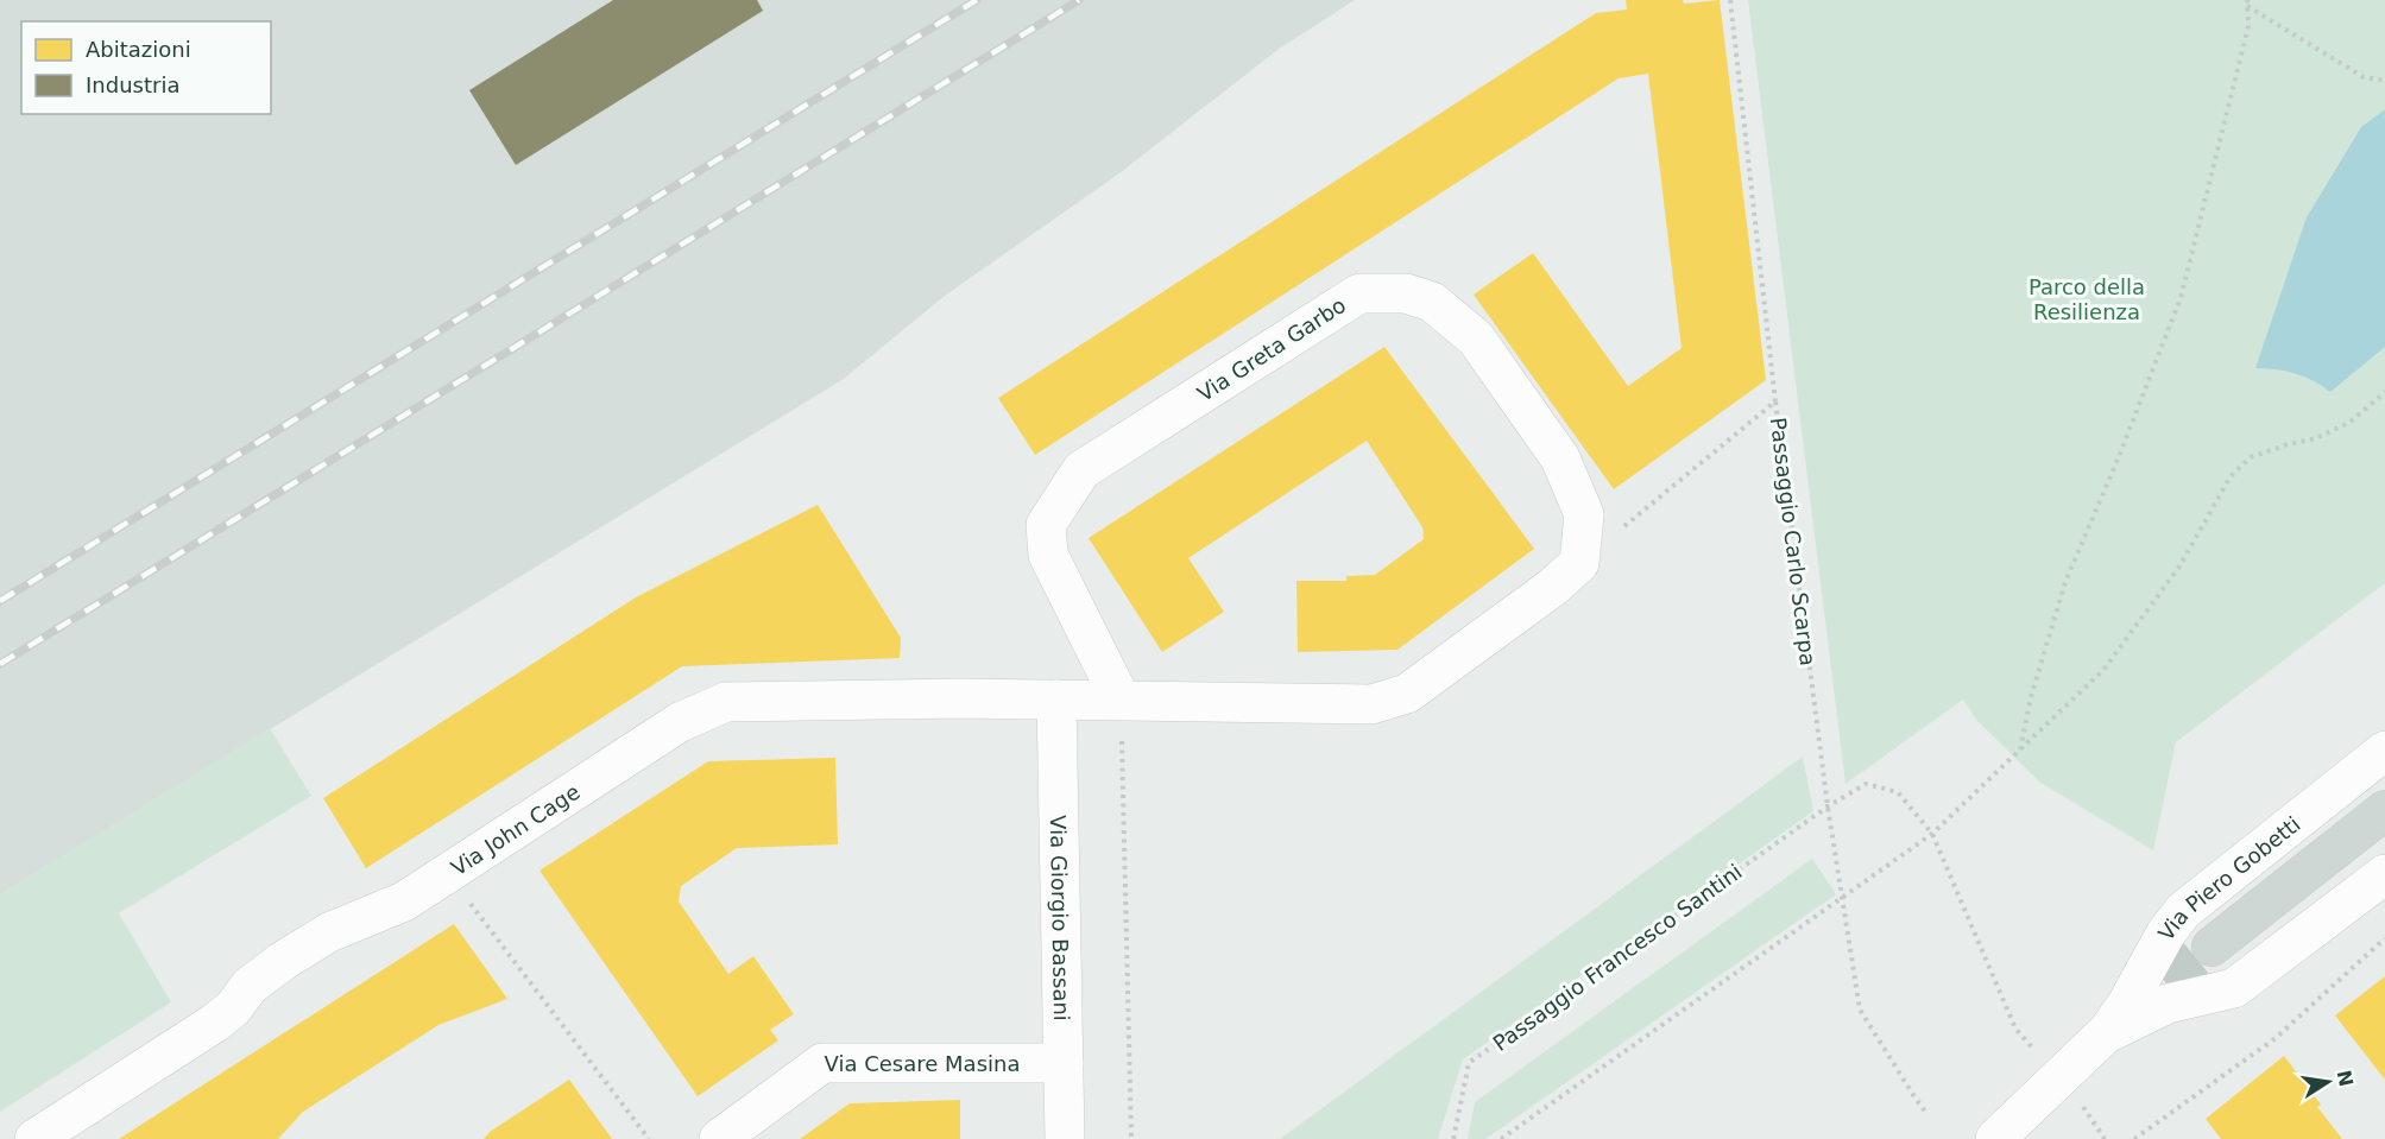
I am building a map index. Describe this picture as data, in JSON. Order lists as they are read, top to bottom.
{
  "streets": {
    "street": [
      "Via Greta Garbo",
      "Via John Cage",
      "Via Piero Gobetti",
      "Via Giorgio Bassani",
      "Via Cesare Masina"
    ],
    "path": ["Passaggio Carlo Scarpa", "Passaggio Francesco Santini"]
  },
  "crossings": [
    ["Via Greta Garbo", "Passaggio Carlo Scarpa"],
    ["Passaggio Carlo Scarpa", "Passaggio Francesco Santini"],
    ["Via John Cage", "Via Giorgio Bassani"],
    ["Via Giorgio Bassani", "Via Cesare Masina"]
  ],
  "parks": ["Parco della Resilienza"],
  "legend": ["Abitazioni", "Industria"],
  "north": "right"
}
